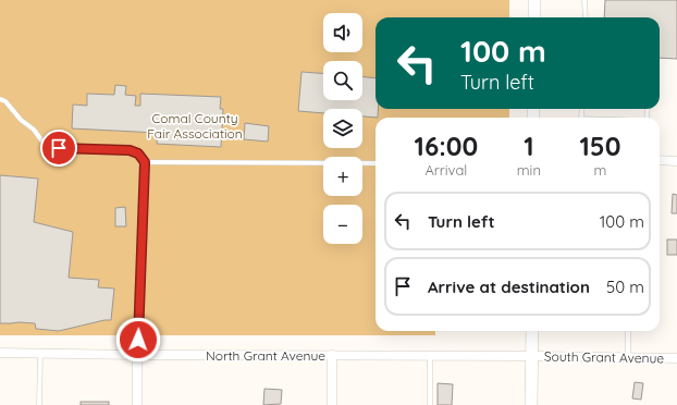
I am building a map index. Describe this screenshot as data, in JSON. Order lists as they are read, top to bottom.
{
  "streets": {
    "street": ["North Grant Avenue", "South Grant Avenue"]
  },
  "crossings": [
    ["North Grant Avenue", "South Grant Avenue"]
  ],
  "parks": ["Comal County Fair Association"],
  "page": {
    "map_buttons": ["+", "−"],
    "turn": ["100 m", "Turn left"],
    "eta": [
      "16:00",
      "Arrival",
      "1",
      "min",
      "150",
      "m"
    ],
    "list": [
      {
        "name": "Turn left",
        "value": "100 m"
      },
      {
        "name": "Arrive at destination",
        "value": "50 m"
      }
    ]
  }
}
